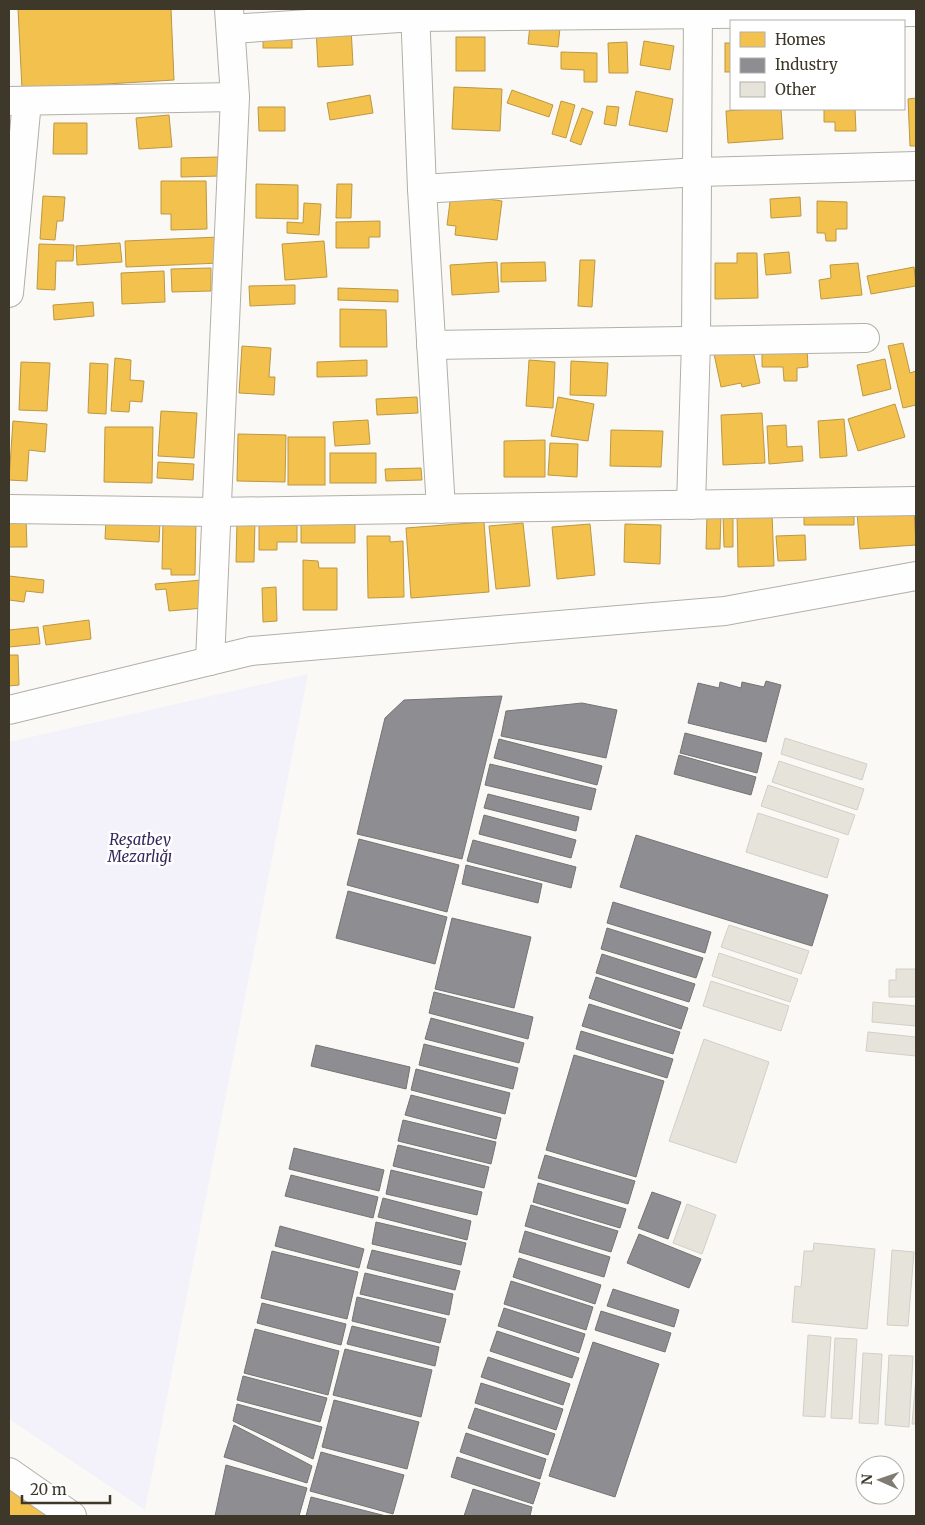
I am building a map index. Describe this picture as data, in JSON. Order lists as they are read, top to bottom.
{
  "parks": ["Reşatbey Mezarlığı"],
  "legend": ["Homes", "Industry", "Other"],
  "scale_bar": "20 m",
  "north": "left"
}
